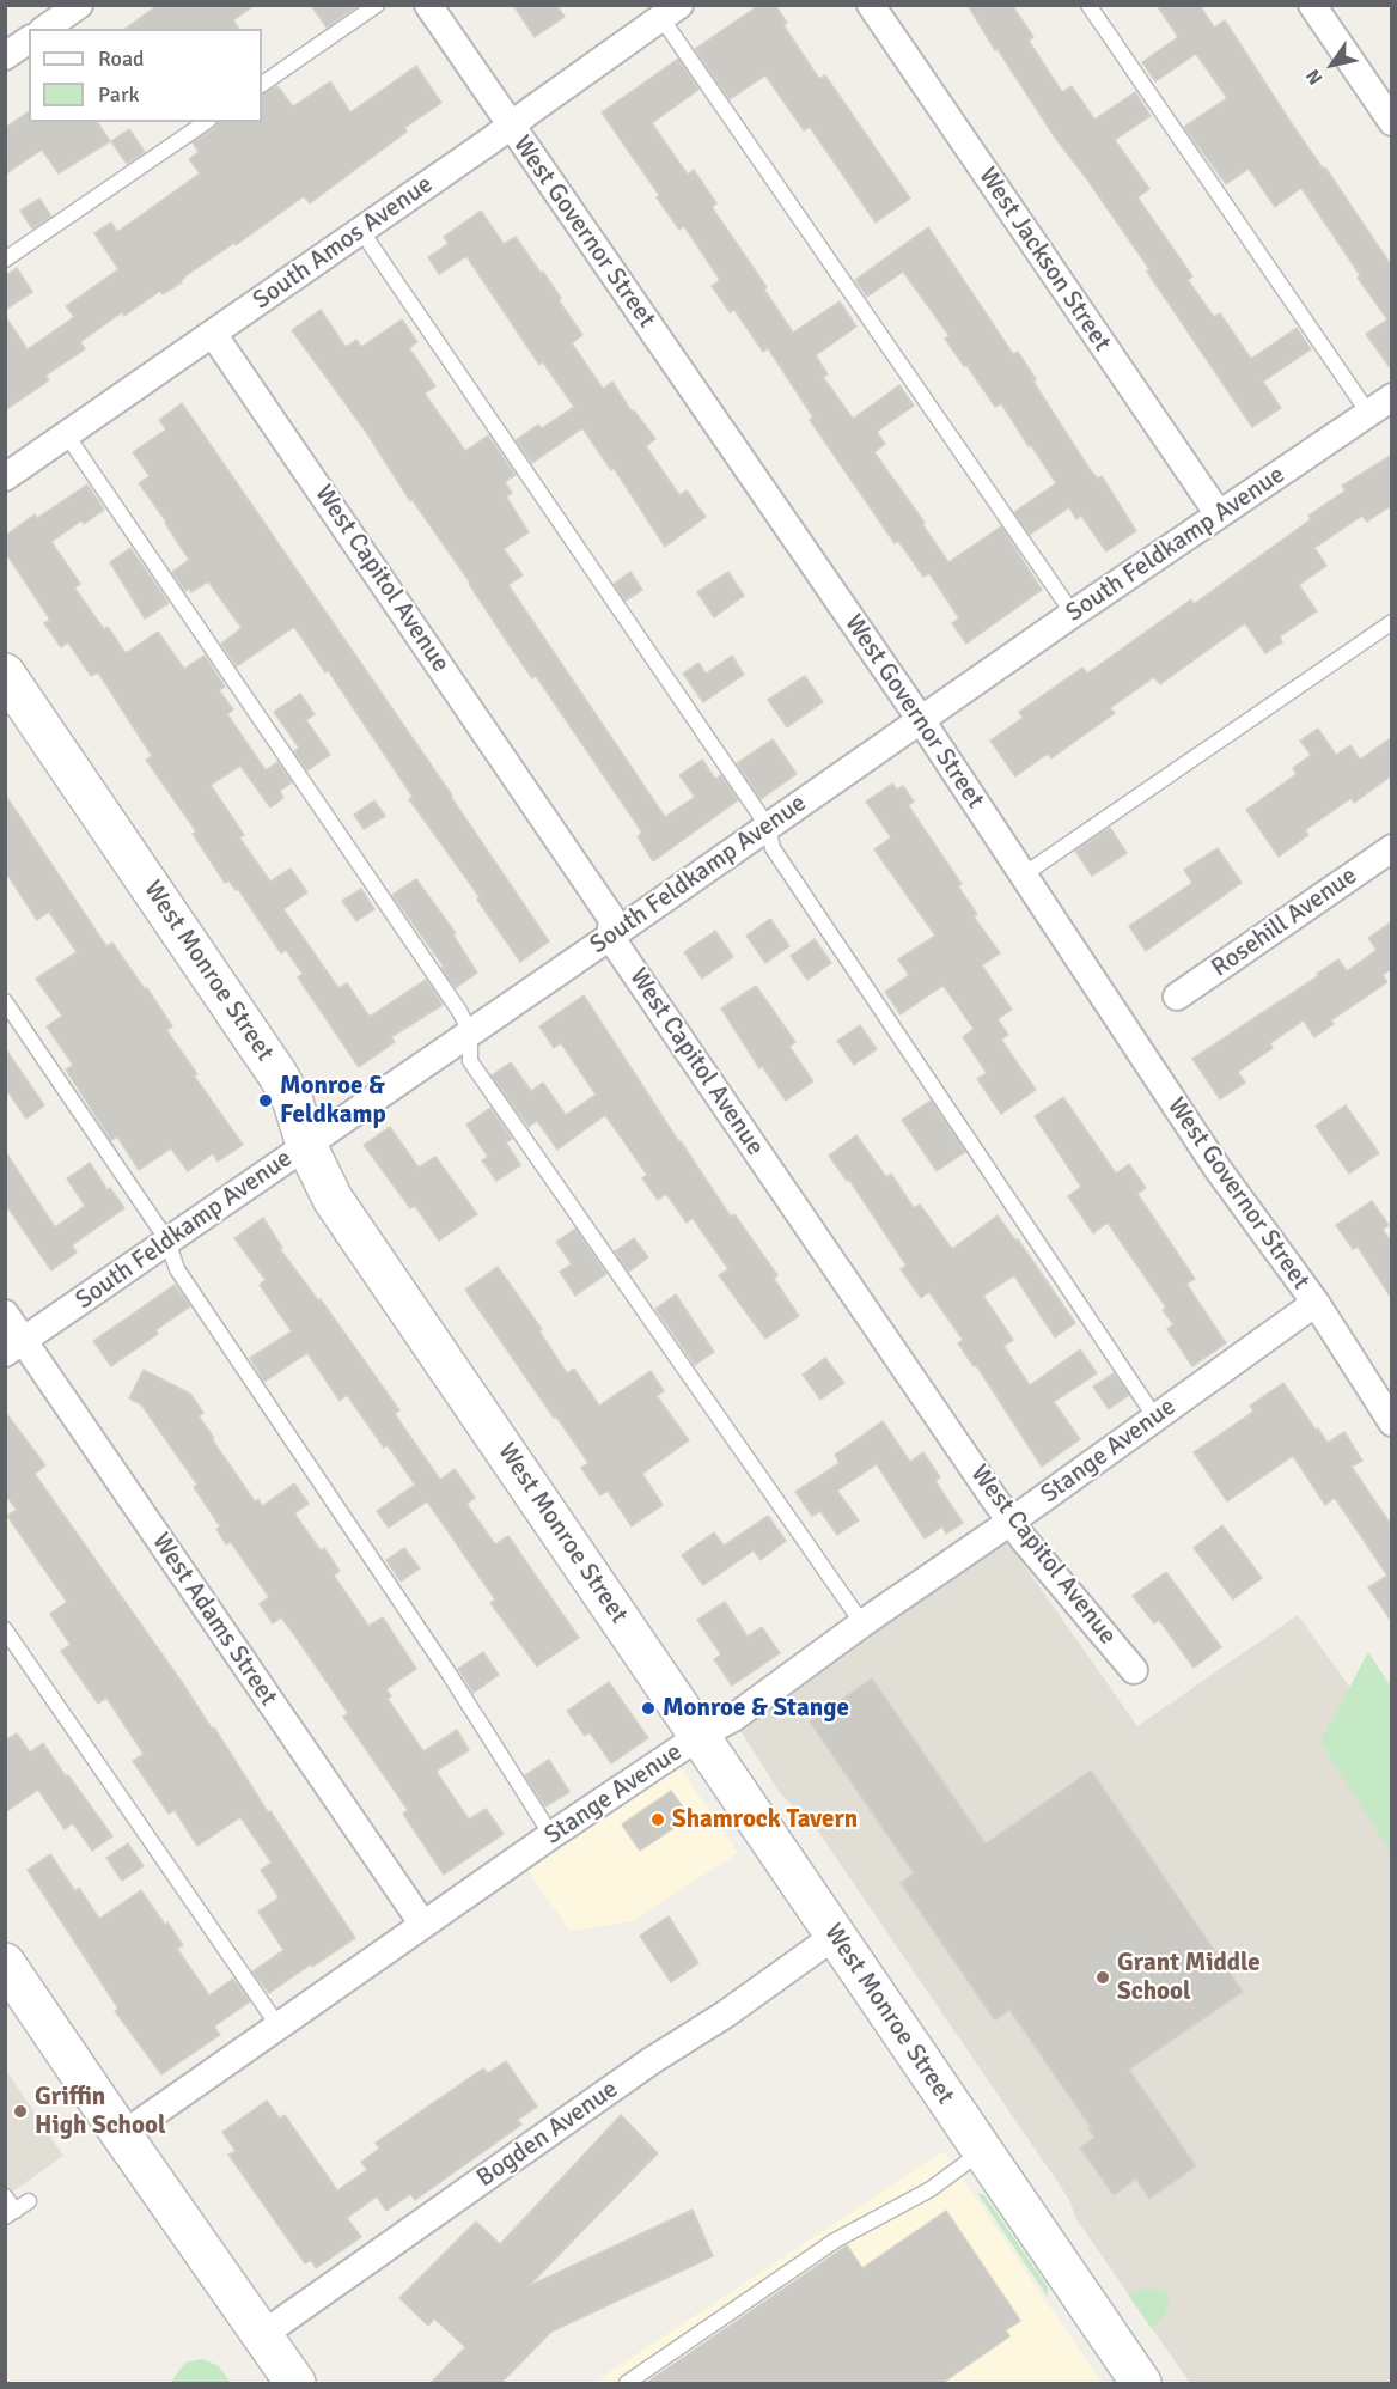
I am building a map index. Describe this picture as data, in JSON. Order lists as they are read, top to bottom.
{
  "streets": {
    "street": [
      "West Governor Street",
      "South Amos Avenue",
      "West Jackson Street",
      "South Feldkamp Avenue",
      "West Capitol Avenue",
      "Rosehill Avenue",
      "West Monroe Street",
      "Stange Avenue",
      "West Adams Street",
      "Bogden Avenue"
    ]
  },
  "crossings": [
    ["West Governor Street", "South Amos Avenue"],
    ["West Governor Street", "South Feldkamp Avenue"],
    ["West Governor Street", "Stange Avenue"],
    ["South Amos Avenue", "West Capitol Avenue"],
    ["West Jackson Street", "South Feldkamp Avenue"],
    ["South Feldkamp Avenue", "West Capitol Avenue"],
    ["South Feldkamp Avenue", "West Monroe Street"],
    ["South Feldkamp Avenue", "West Adams Street"],
    ["West Capitol Avenue", "Stange Avenue"],
    ["West Monroe Street", "Stange Avenue"],
    ["West Monroe Street", "Bogden Avenue"],
    ["Stange Avenue", "West Adams Street"]
  ],
  "places": [
    "Monroe & Feldkamp",
    "Monroe & Stange",
    "Shamrock Tavern",
    "Grant Middle School",
    "Griffin High School"
  ],
  "legend": ["Road", "Park"],
  "north": "bottom left"
}
